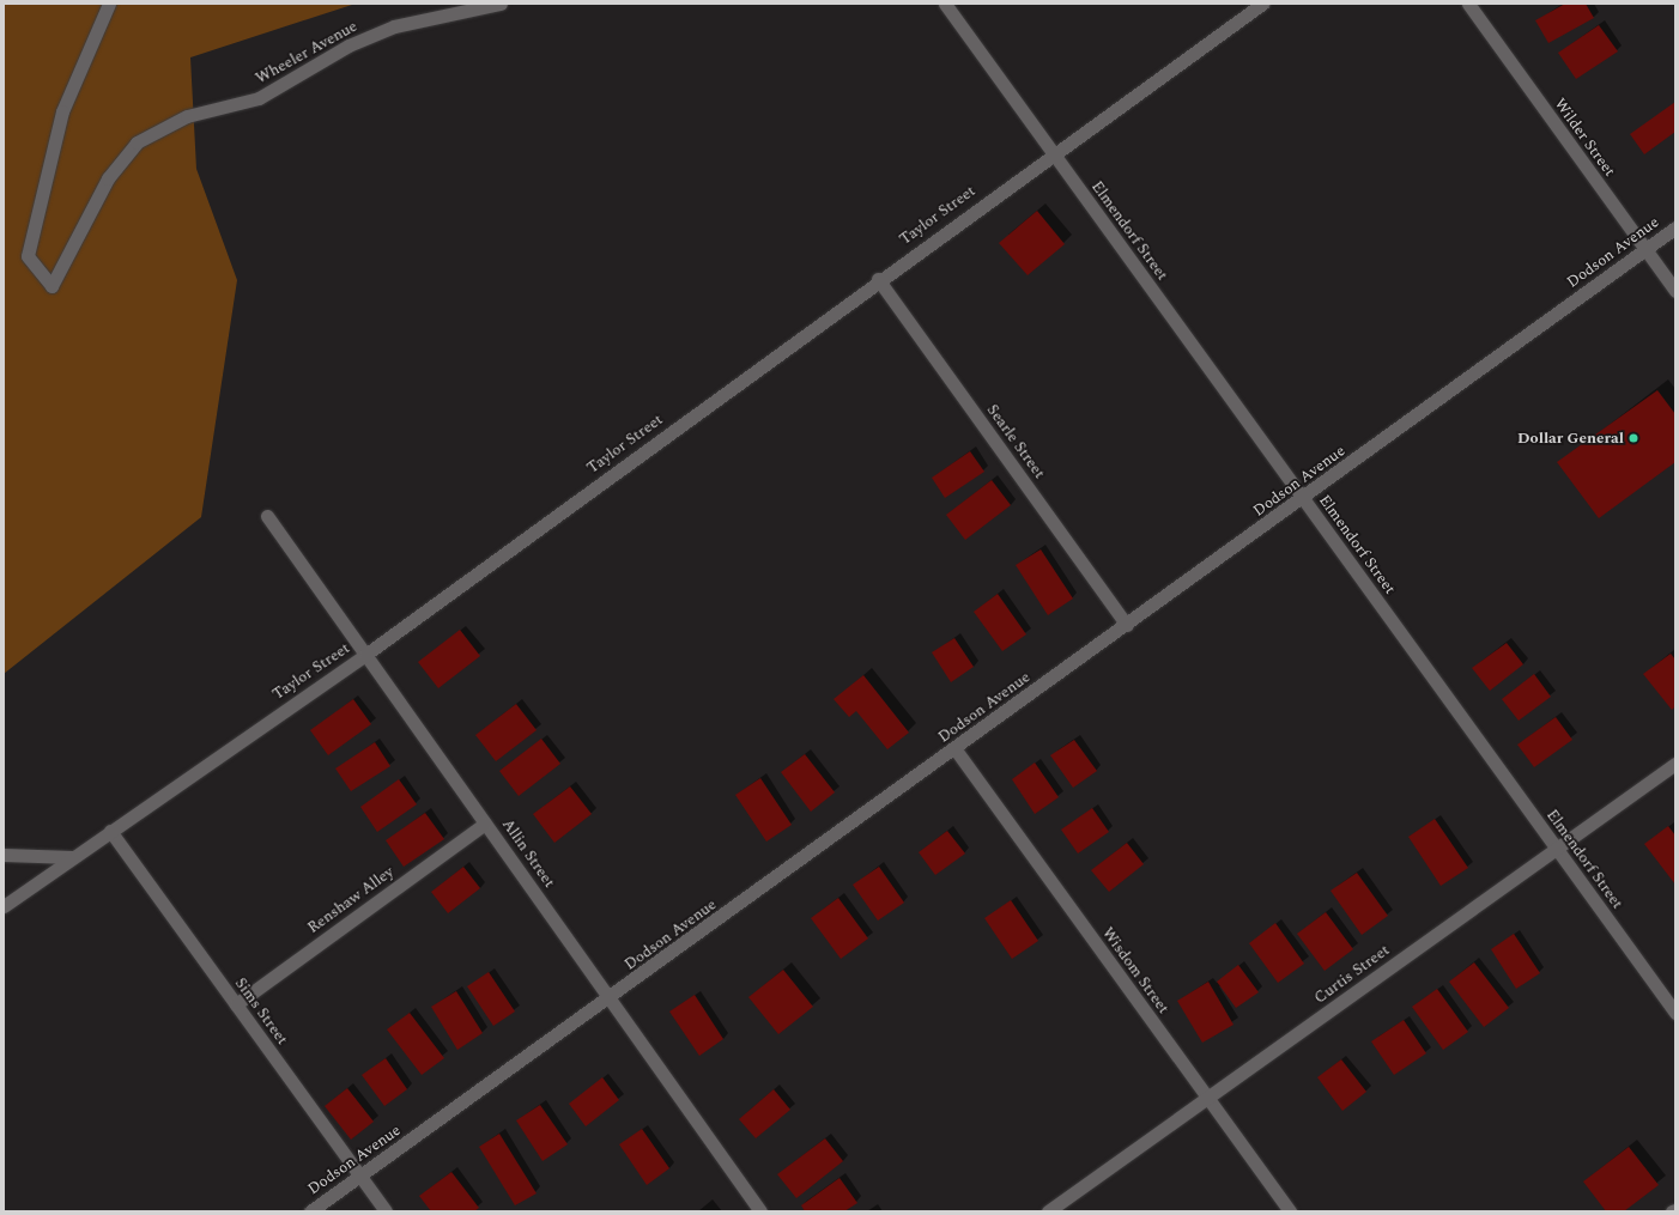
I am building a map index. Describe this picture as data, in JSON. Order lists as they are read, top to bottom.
{
  "streets": {
    "street": [
      "Wheeler Avenue",
      "Wilder Street",
      "Taylor Street",
      "Elmendorf Street",
      "Dodson Avenue",
      "Searle Street",
      "Allin Street",
      "Renshaw Alley",
      "Wisdom Street",
      "Curtis Street",
      "Sims Street"
    ]
  },
  "crossings": [
    ["Wilder Street", "Dodson Avenue"],
    ["Taylor Street", "Elmendorf Street"],
    ["Taylor Street", "Searle Street"],
    ["Taylor Street", "Allin Street"],
    ["Taylor Street", "Sims Street"],
    ["Elmendorf Street", "Dodson Avenue"],
    ["Elmendorf Street", "Curtis Street"],
    ["Dodson Avenue", "Searle Street"],
    ["Dodson Avenue", "Allin Street"],
    ["Dodson Avenue", "Wisdom Street"],
    ["Dodson Avenue", "Sims Street"],
    ["Allin Street", "Renshaw Alley"],
    ["Renshaw Alley", "Sims Street"],
    ["Wisdom Street", "Curtis Street"]
  ],
  "places": ["Dollar General"]
}
